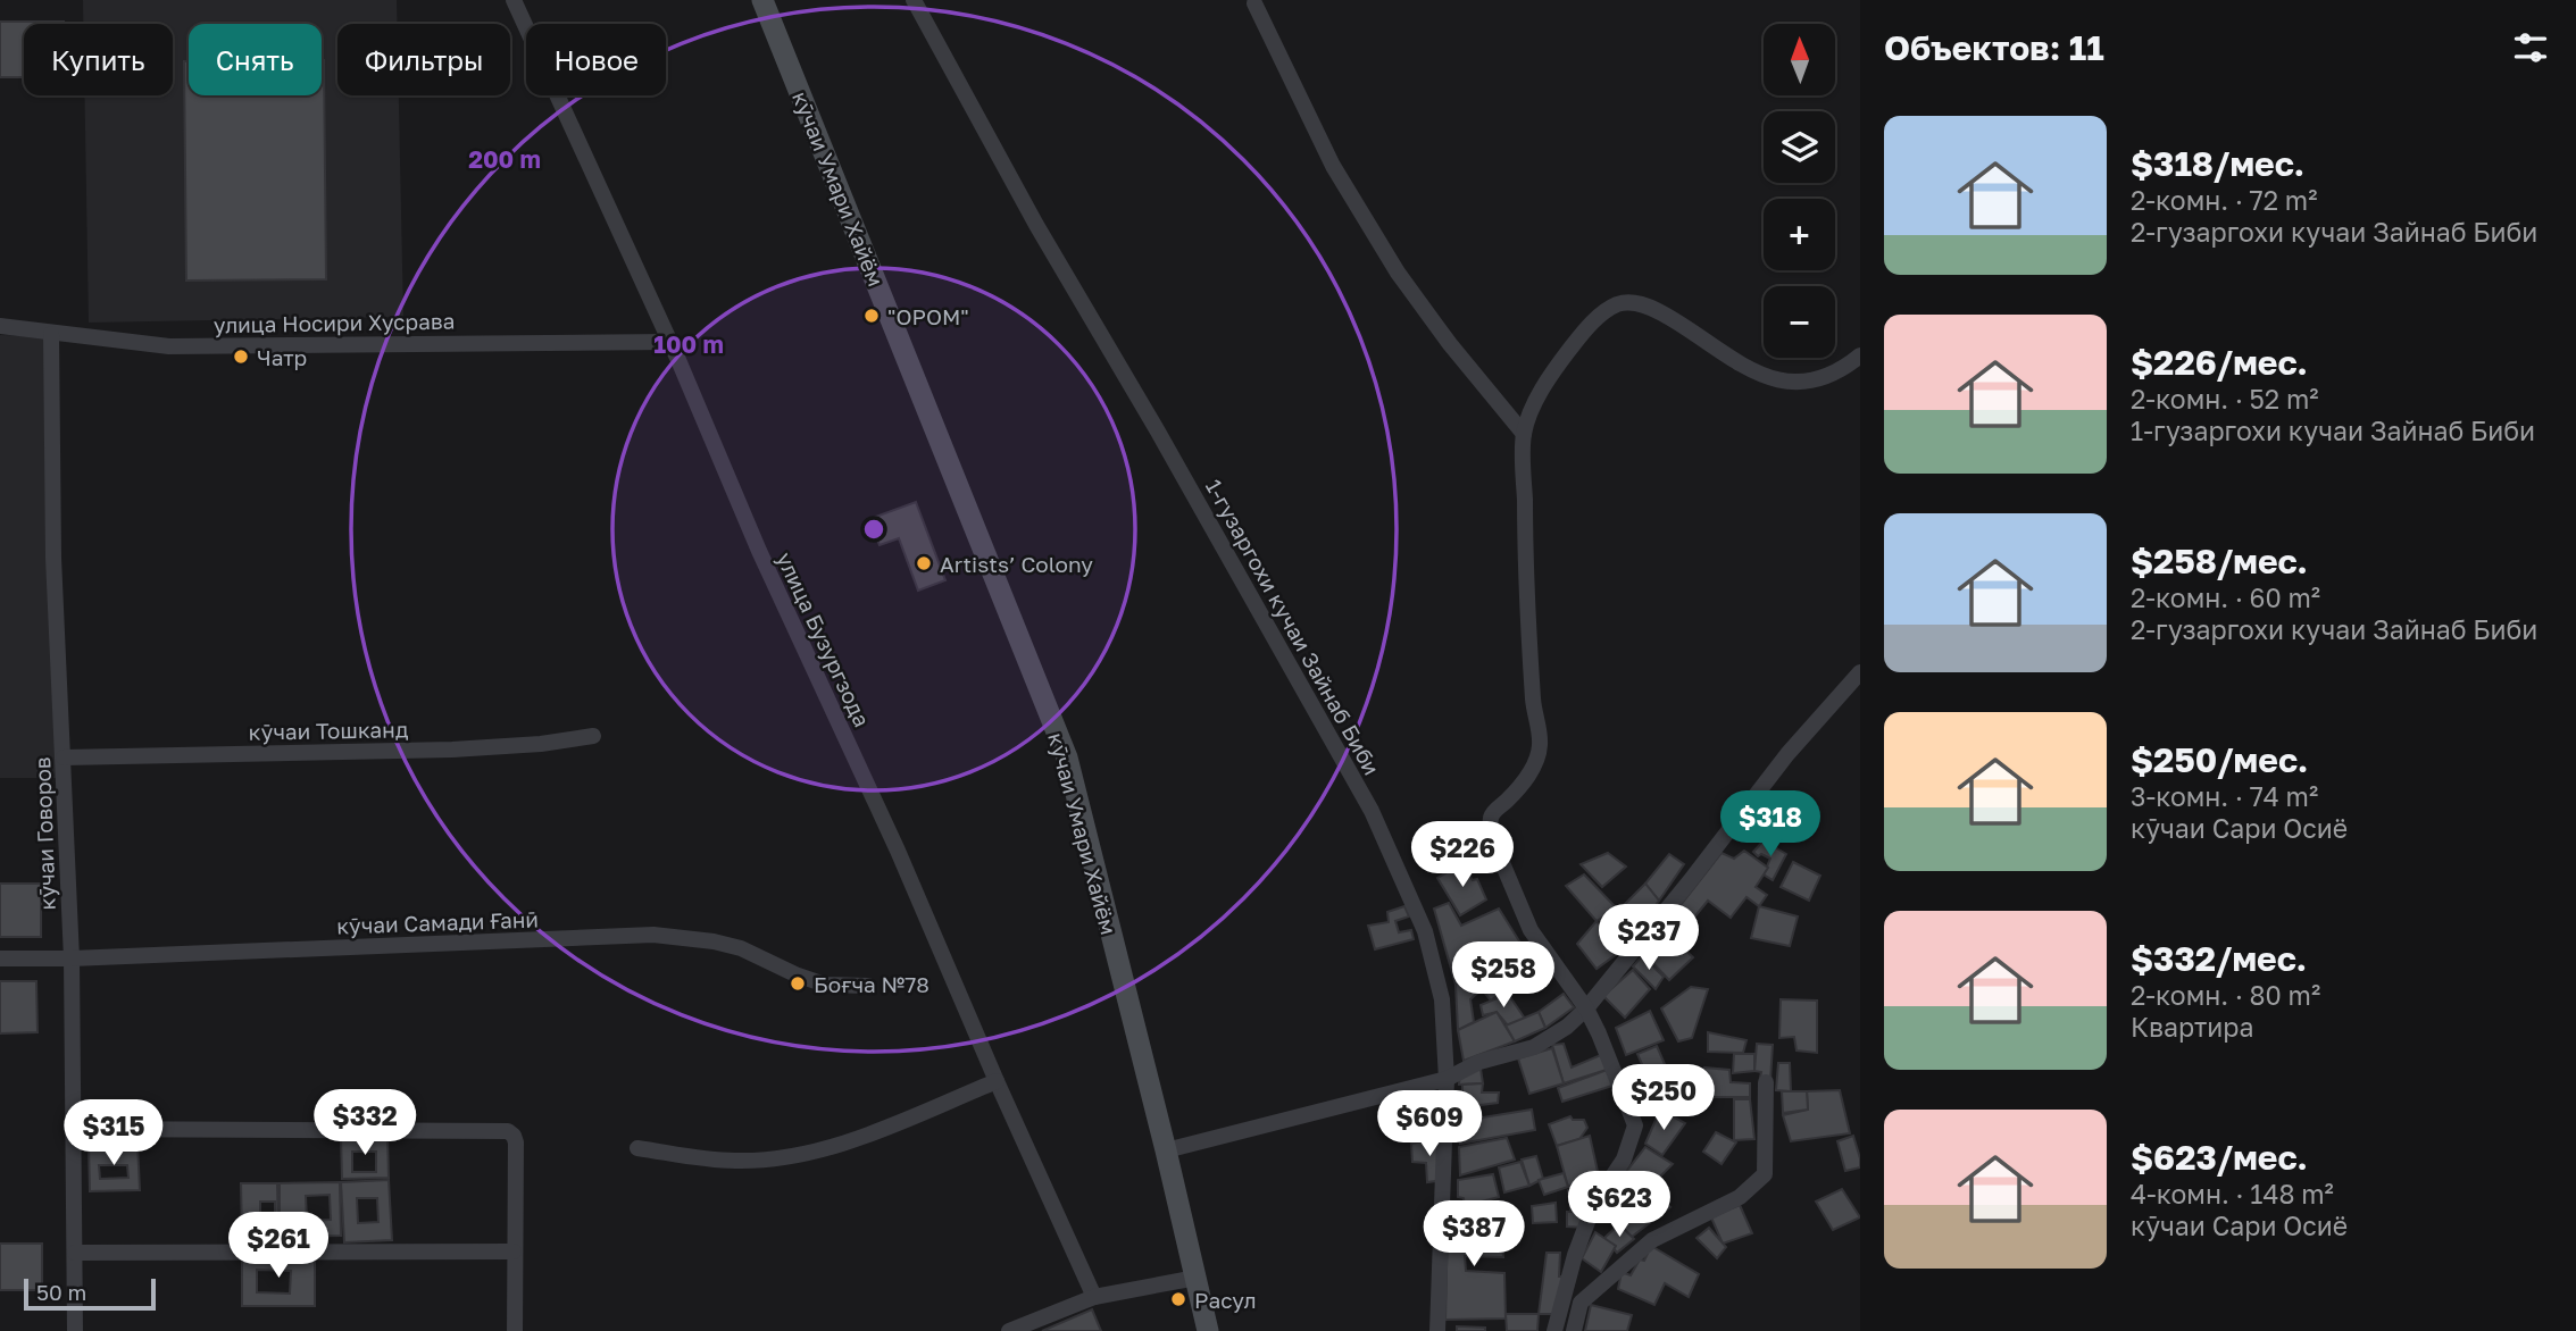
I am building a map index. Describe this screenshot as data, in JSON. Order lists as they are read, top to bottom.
{
  "streets": {
    "main road": ["кӯчаи Умари Хайём"],
    "street": [
      "улица Носири Хусрава",
      "1-гузаргохи кучаи Зайнаб Биби",
      "улица Бузургзода",
      "кӯчаи Тошканд",
      "кӯчаи Говоров",
      "кӯчаи Самади Ғанӣ"
    ]
  },
  "crossings": [
    ["улица Носири Хусрава", "улица Бузургзода"],
    ["улица Носири Хусрава", "кӯчаи Говоров"],
    ["кӯчаи Тошканд", "кӯчаи Говоров"],
    ["кӯчаи Говоров", "кӯчаи Самади Ғанӣ"]
  ],
  "places": [
    "\"OPOM\"",
    "Чатр",
    "Artists’ Colony",
    "Боғча №78",
    "Расул"
  ],
  "scale_bar": "50 m",
  "north": "top",
  "page": {
    "heading": "Объектов: 11",
    "map_buttons": ["+", "−"],
    "chip": [
      "Купить",
      "Снять",
      "Фильтры",
      "Новое"
    ],
    "list": [
      {
        "name": "$318/мес.",
        "note": "2-комн. · 72 m² · 2-гузаргохи кучаи Зайнаб Биби"
      },
      {
        "name": "$226/мес.",
        "note": "2-комн. · 52 m² · 1-гузаргохи кучаи Зайнаб Биби"
      },
      {
        "name": "$258/мес.",
        "note": "2-комн. · 60 m² · 2-гузаргохи кучаи Зайнаб Биби"
      },
      {
        "name": "$250/мес.",
        "note": "3-комн. · 74 m² · кӯчаи Сари Осиё"
      },
      {
        "name": "$332/мес.",
        "note": "2-комн. · 80 m² · Квартира"
      },
      {
        "name": "$623/мес.",
        "note": "4-комн. · 148 m² · кӯчаи Сари Осиё"
      }
    ],
    "price": [
      "$318",
      "$226",
      "$237",
      "$258",
      "$250",
      "$332",
      "$609",
      "$315",
      "$623",
      "$387",
      "$261"
    ],
    "scale": "50 m"
  },
  "rings": ["200 m", "100 m"]
}
